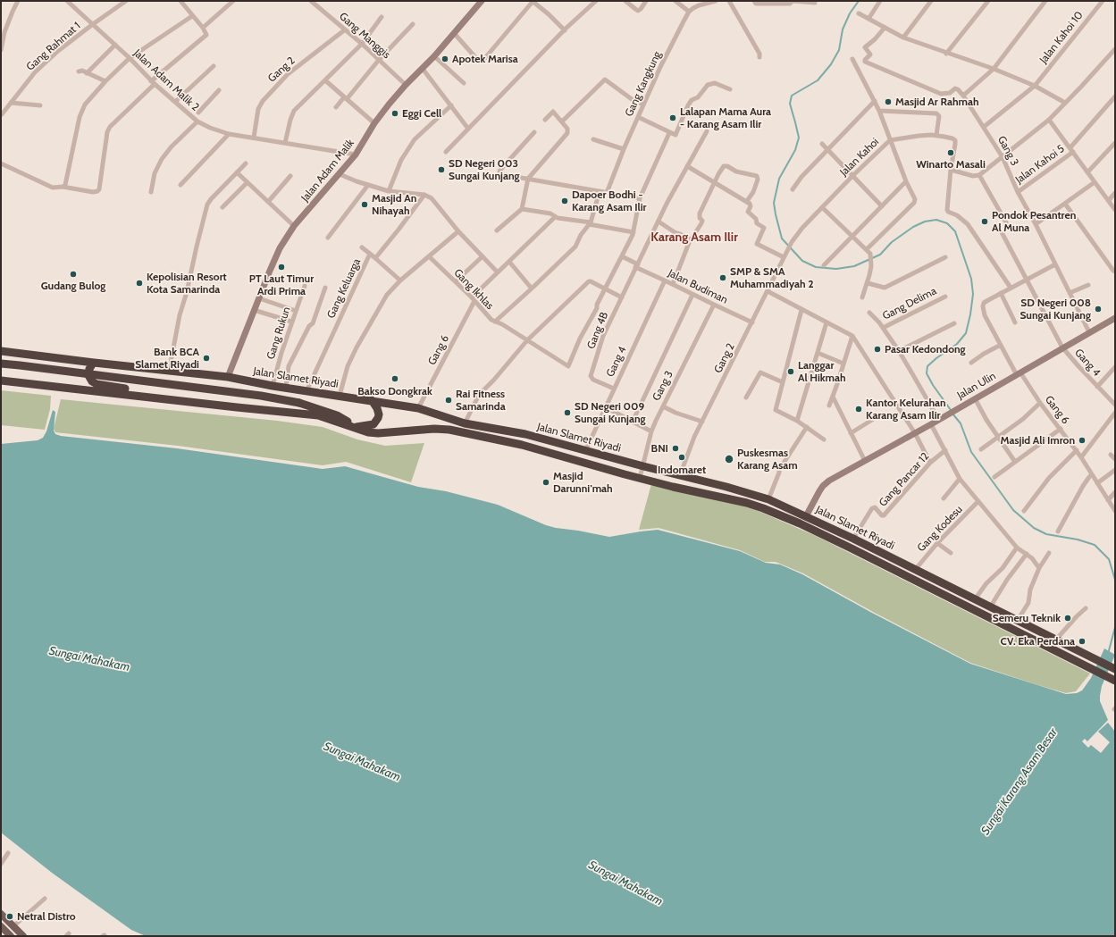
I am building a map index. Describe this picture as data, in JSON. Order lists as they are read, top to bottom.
{
  "streets": {
    "highway": ["Jalan Slamet Riyadi"],
    "street": [
      "Gang Manggis",
      "Jalan Kahoi 10",
      "Gang Rahmat 1",
      "Gang 2",
      "Jalan Adam Malik 2",
      "Gang Kangkung",
      "Gang 3",
      "Jalan Kahoi",
      "Jalan Kahoi 5",
      "Jalan Adam Malik",
      "Jalan Budiman",
      "Gang Keluarga",
      "Gang Ikhlas",
      "Gang Delima",
      "Gang 4B",
      "Gang Rukun",
      "Gang 6",
      "Gang 4",
      "Jalan Ulin",
      "Gang Pancar 12",
      "Gang Kodesu"
    ]
  },
  "crossings": [
    ["Gang Manggis", "Gang 2"],
    ["Gang Manggis", "Jalan Adam Malik"],
    ["Jalan Kahoi 10", "Gang 3"],
    ["Gang Rahmat 1", "Jalan Adam Malik 2"],
    ["Gang 2", "Jalan Adam Malik 2"],
    ["Gang 2", "Jalan Kahoi"],
    ["Gang 2", "Jalan Budiman"],
    ["Gang 2", "Jalan Slamet Riyadi"],
    ["Jalan Adam Malik 2", "Jalan Adam Malik"],
    ["Gang 3", "Jalan Kahoi 5"],
    ["Gang 3", "Jalan Budiman"],
    ["Gang 3", "Jalan Slamet Riyadi"],
    ["Gang 3", "Jalan Ulin"],
    ["Jalan Adam Malik", "Jalan Slamet Riyadi"],
    ["Jalan Budiman", "Gang 4B"],
    ["Jalan Budiman", "Gang 4"],
    ["Gang Keluarga", "Jalan Slamet Riyadi"],
    ["Gang Ikhlas", "Gang 6"],
    ["Gang 4B", "Gang 4"],
    ["Gang Rukun", "Jalan Slamet Riyadi"],
    ["Gang 6", "Jalan Slamet Riyadi"],
    ["Gang 6", "Jalan Ulin"],
    ["Gang 4", "Jalan Slamet Riyadi"],
    ["Gang 4", "Jalan Ulin"],
    ["Jalan Slamet Riyadi", "Jalan Ulin"],
    ["Jalan Slamet Riyadi", "Gang Pancar 12"],
    ["Jalan Slamet Riyadi", "Gang Kodesu"]
  ],
  "districts": ["Karang Asam Ilir"],
  "water": ["Sungai Mahakam", "Sungai Karang Asam Besar"],
  "places": [
    "Apotek Marisa",
    "Masjid Ar Rahmah",
    "Eggi Cell",
    "Lalapan Mama Aura - Karang Asam Ilir",
    "Winarto Masali",
    "SD Negeri 003 Sungai Kunjang",
    "Dapoer Bodhi - Karang Asam Ilir",
    "Masjid An Nihayah",
    "Pondok Pesantren Al Muna",
    "PT Laut Timur Ardi Prima",
    "Gudang Bulog",
    "SMP & SMA Muhammadiyah 2",
    "Kepolisian Resort Kota Samarinda",
    "SD Negeri 008 Sungai Kunjang",
    "Pasar Kedondong",
    "Bank BCA Slamet Riyadi",
    "Langgar Al Hikmah",
    "Bakso Dongkrak",
    "Rai Fitness Samarinda",
    "Kantor Kelurahan Karang Asam Ilir",
    "SD Negeri 009 Sungai Kunjang",
    "Masjid Ali Imron",
    "BNI",
    "Indomaret",
    "Puskesmas Karang Asam",
    "Masjid Darunni'mah",
    "Semeru Teknik",
    "CV. Eka Perdana",
    "Netral Distro"
  ]
}
